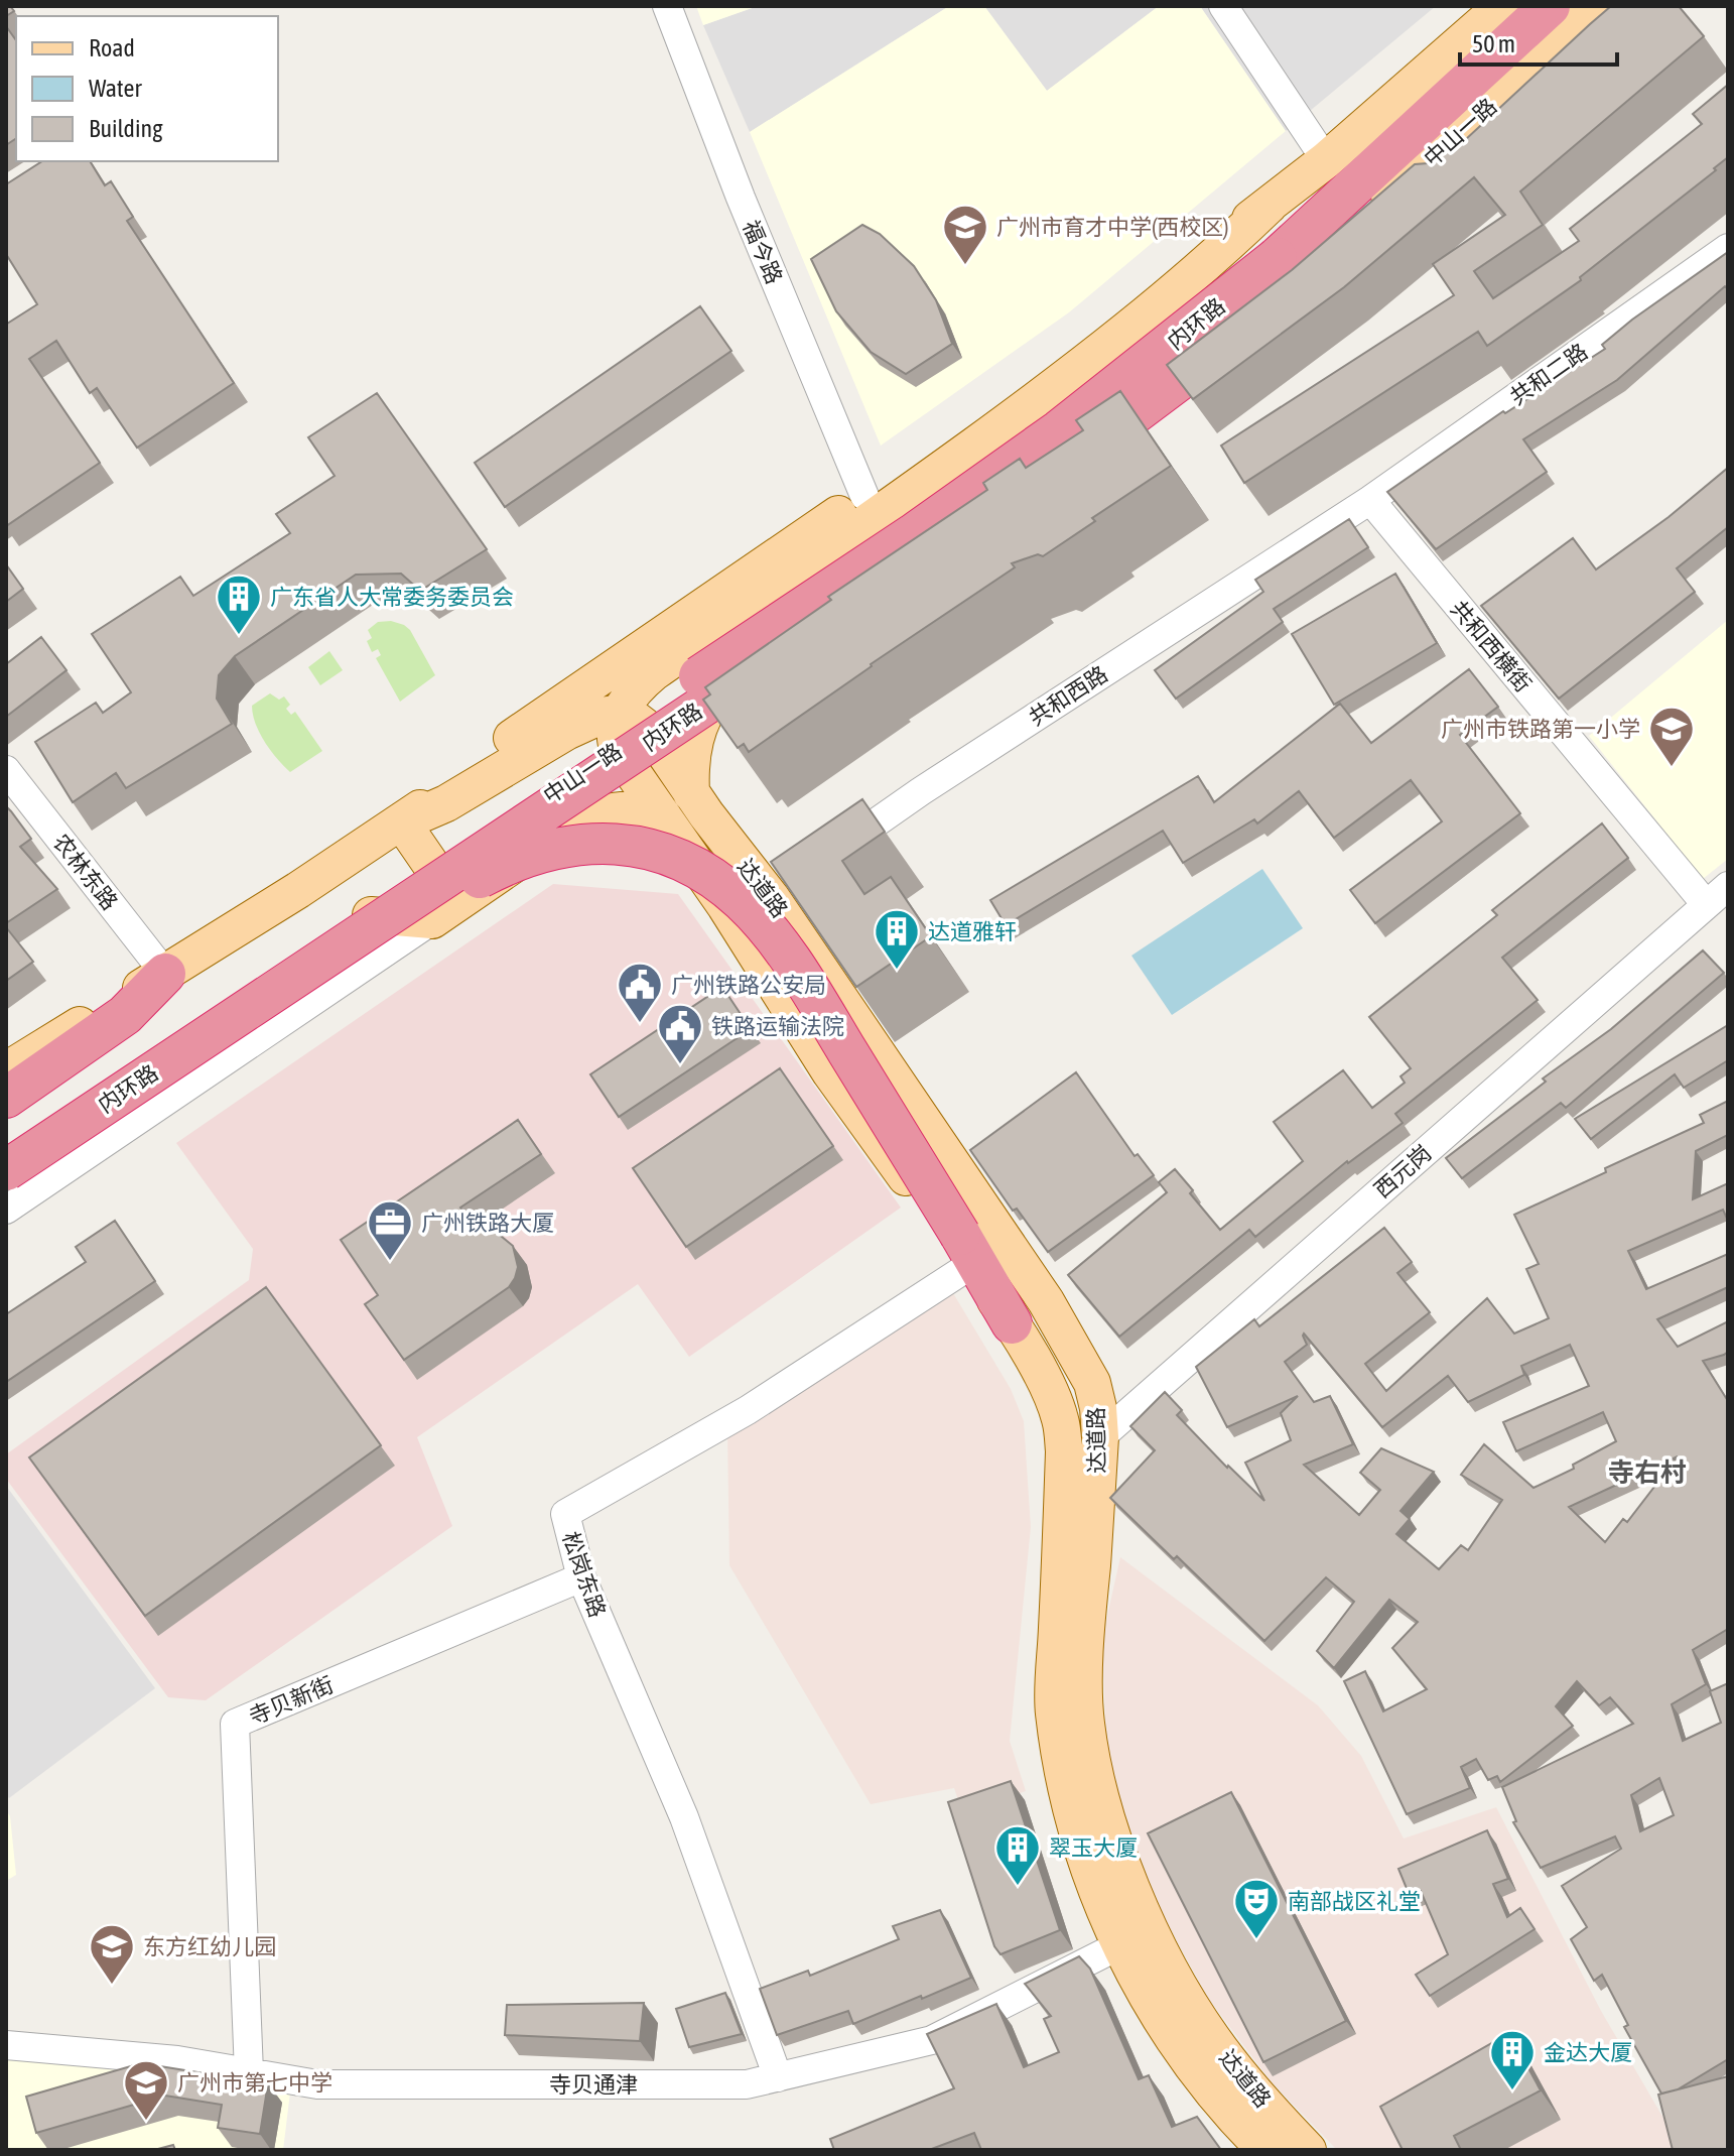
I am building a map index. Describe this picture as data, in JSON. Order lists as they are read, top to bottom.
{
  "streets": {
    "highway": ["内环路"],
    "main road": ["中山一路", "达道路"],
    "street": [
      "福今路",
      "共和二路",
      "共和西横街",
      "共和西路",
      "农林东路",
      "西元岗",
      "松岗东路",
      "寺贝新街",
      "寺贝通津"
    ]
  },
  "crossings": [
    ["中山一路", "达道路"],
    ["共和二路", "共和西横街"],
    ["共和二路", "共和西路"],
    ["共和西横街", "共和西路"],
    ["共和西横街", "西元岗"],
    ["达道路", "西元岗"],
    ["达道路", "松岗东路"],
    ["达道路", "寺贝通津"],
    ["松岗东路", "寺贝新街"],
    ["松岗东路", "寺贝通津"],
    ["寺贝新街", "寺贝通津"]
  ],
  "districts": ["寺右村"],
  "places": {
    "school or university": [
      "广州市育才中学(西校区)",
      "广州市铁路第一小学",
      "东方红幼儿园",
      "广州市第七中学"
    ],
    "building": [
      "广东省人大常委务委员会",
      "达道雅轩",
      "翠玉大厦",
      "金达大厦"
    ],
    "public building": ["广州铁路公安局", "铁路运输法院"],
    "office": ["广州铁路大厦"],
    "theatre": ["南部战区礼堂"]
  },
  "legend": ["Road", "Water", "Building"],
  "scale_bar": "50 m"
}
